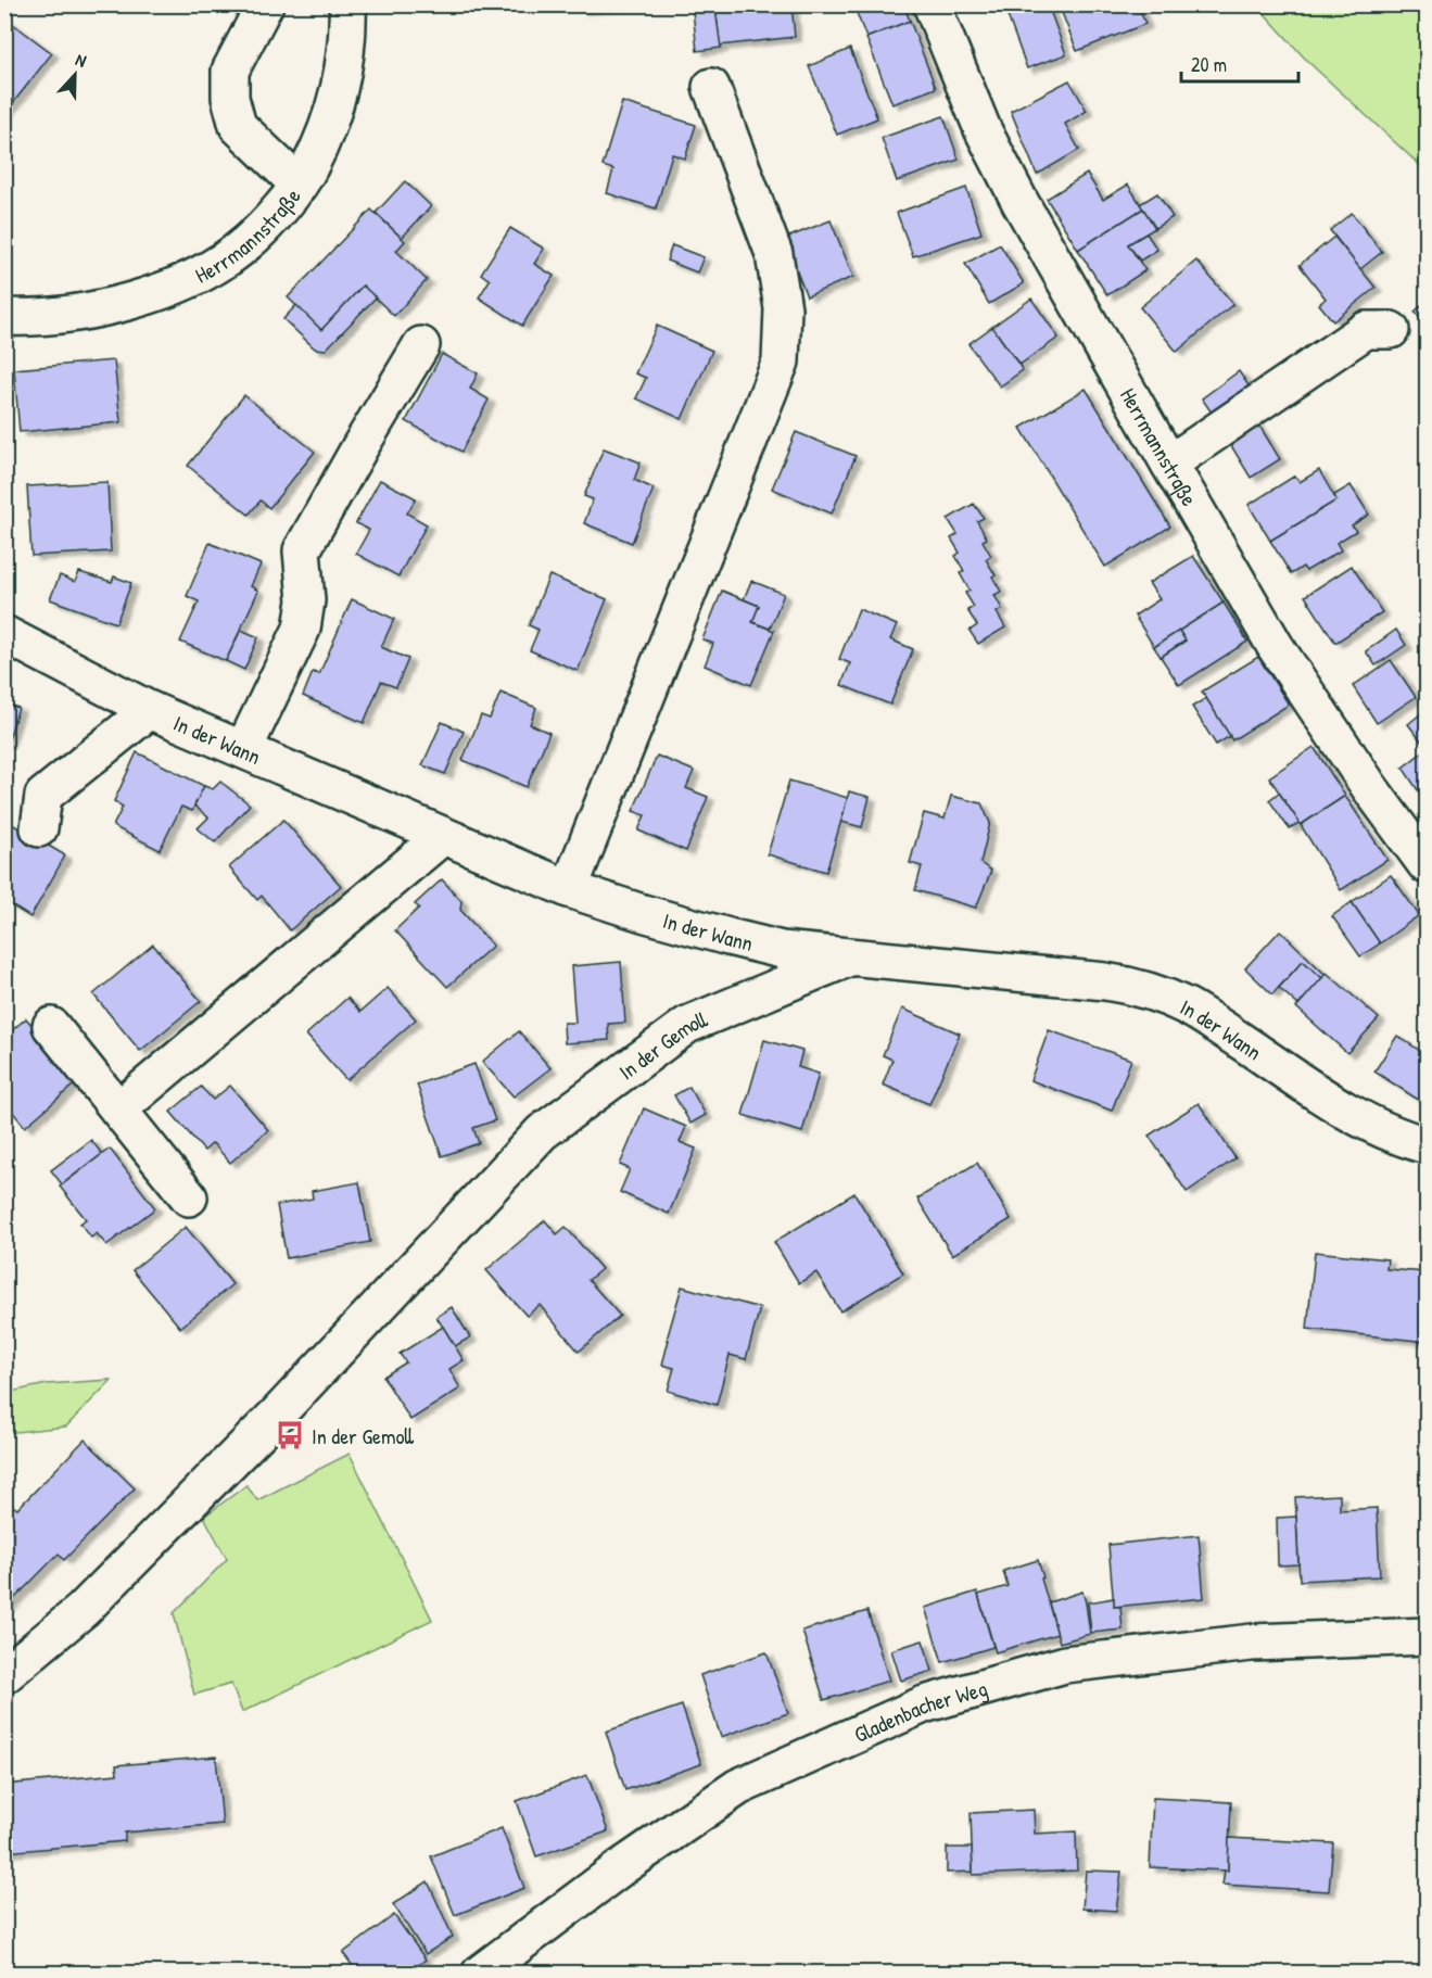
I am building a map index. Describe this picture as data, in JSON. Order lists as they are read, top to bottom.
{
  "streets": {
    "street": [
      "Herrmannstraße",
      "In der Wann",
      "In der Gemoll",
      "Gladenbacher Weg"
    ]
  },
  "crossings": [
    ["In der Wann", "In der Gemoll"]
  ],
  "places": {
    "bus stop": ["In der Gemoll"]
  },
  "scale_bar": "20 m",
  "north": "top"
}
